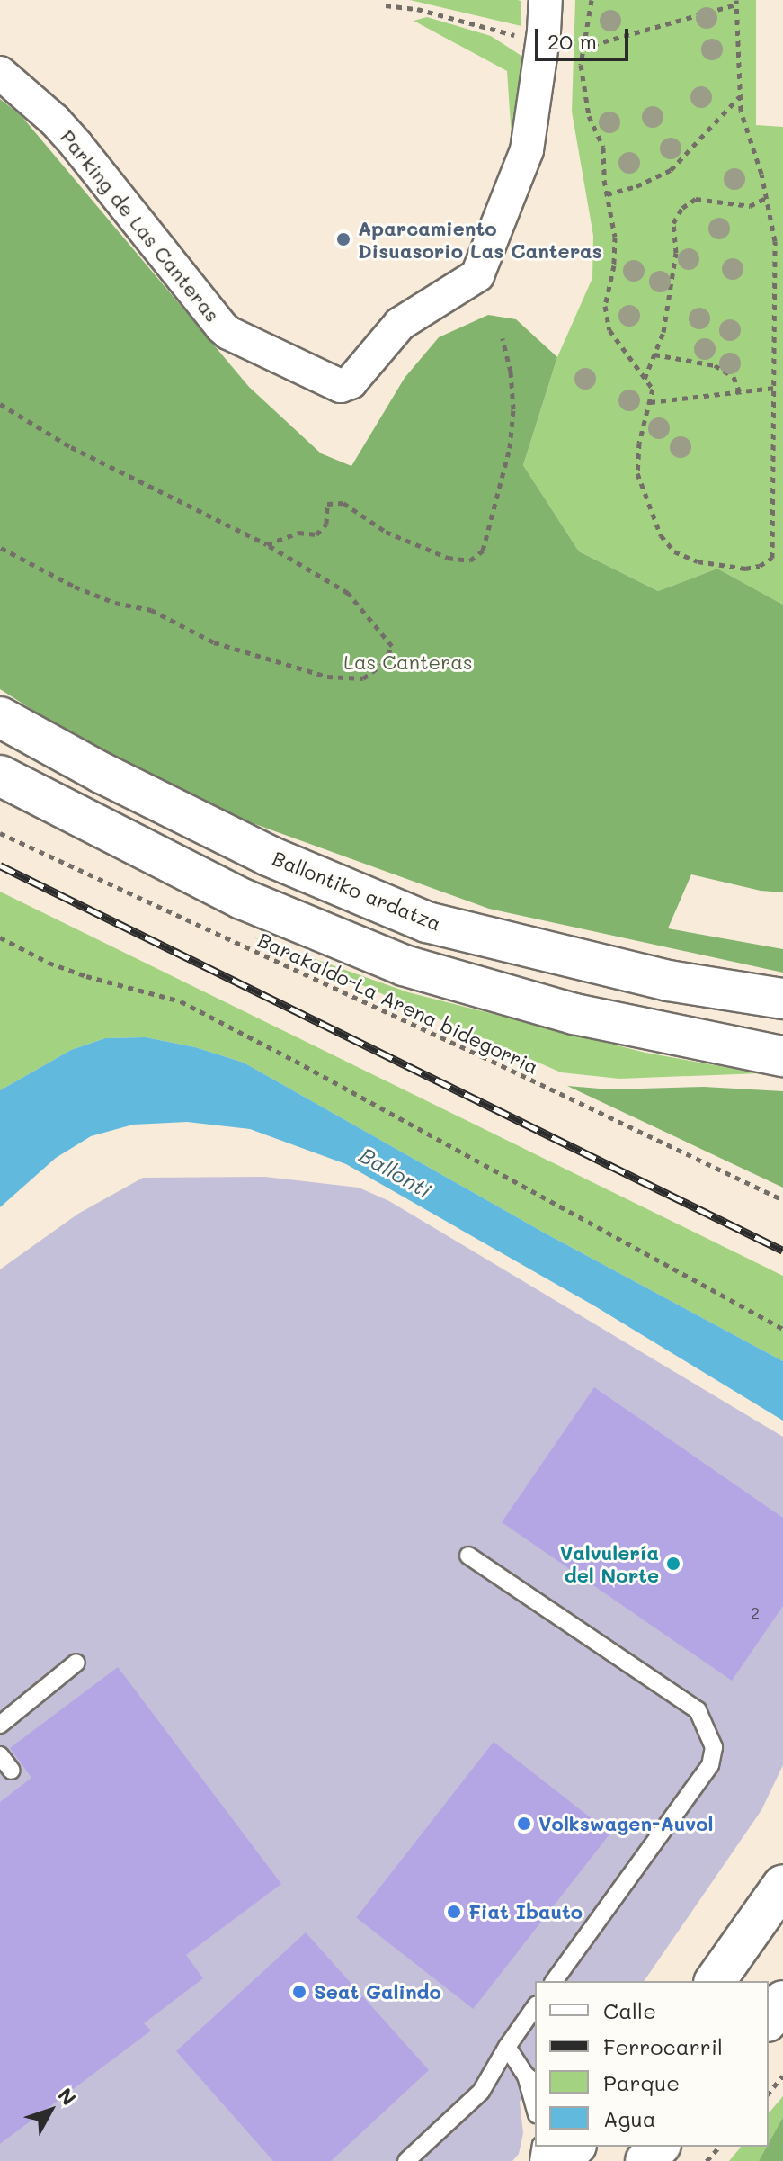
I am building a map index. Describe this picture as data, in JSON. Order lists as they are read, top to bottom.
{
  "streets": {
    "main road": ["Ballontiko ardatza"],
    "street": ["Parking de Las Canteras"],
    "path": ["Barakaldo-La Arena bidegorria"]
  },
  "water": ["Ballonti"],
  "parks": ["Las Canteras"],
  "places": [
    "Aparcamiento Disuasorio Las Canteras",
    "Valvulería del Norte",
    "Volkswagen-Auvol",
    "Fiat Ibauto",
    "Seat Galindo"
  ],
  "house_numbers": ["2"],
  "legend": [
    "Calle",
    "Ferrocarril",
    "Parque",
    "Agua"
  ],
  "scale_bar": "20 m",
  "north": "top right"
}
